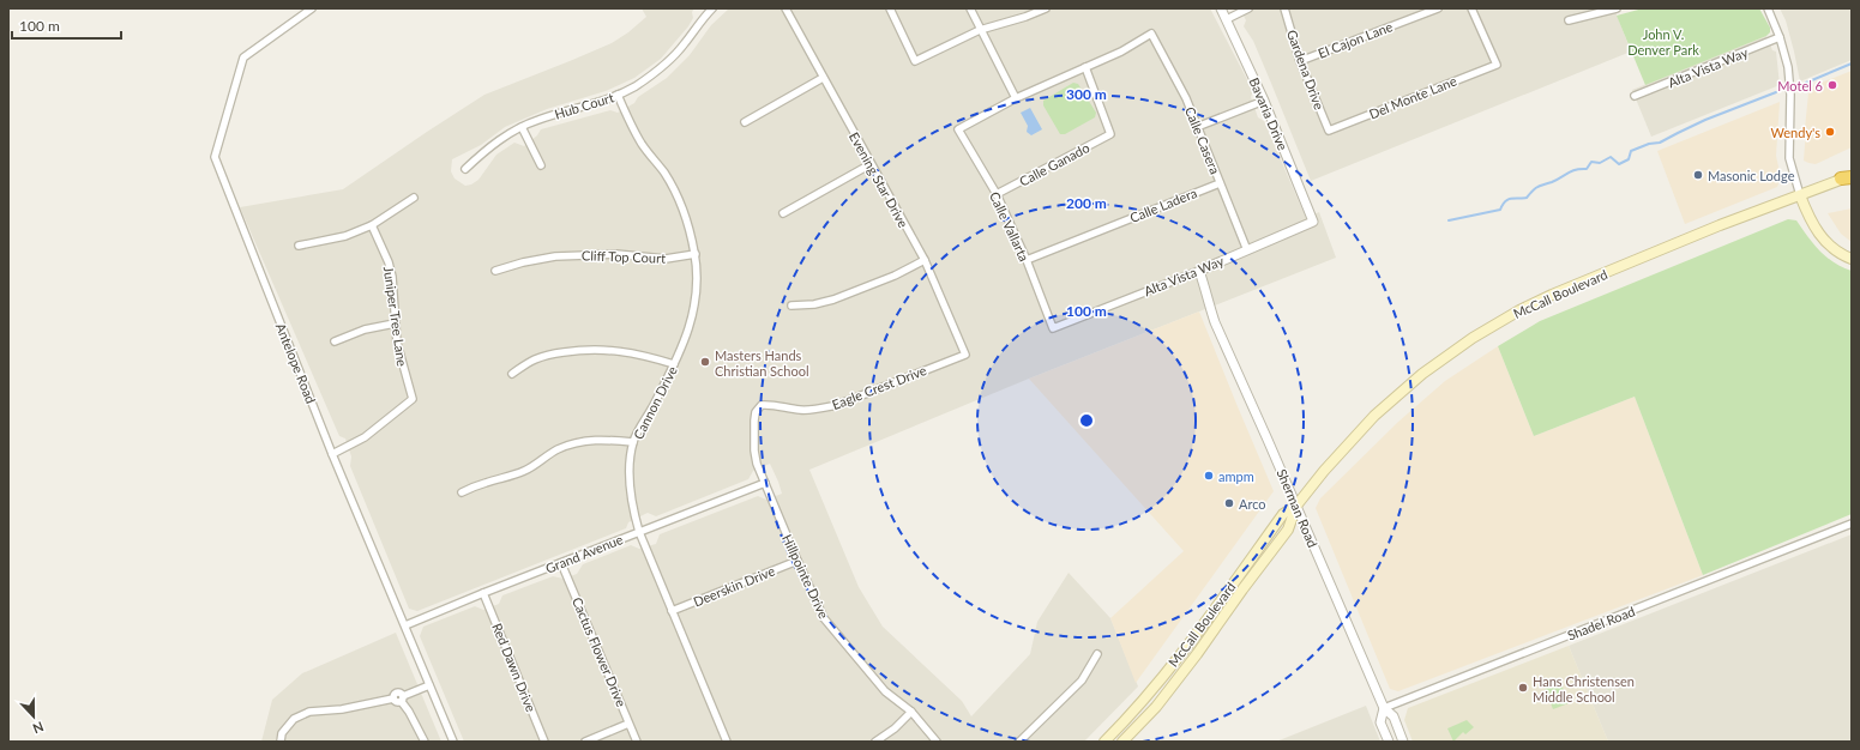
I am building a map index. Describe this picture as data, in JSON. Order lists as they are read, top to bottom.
{
  "streets": {
    "main road": ["McCall Boulevard"],
    "street": [
      "El Cajon Lane",
      "Alta Vista Way",
      "Gardena Drive",
      "Del Monte Lane",
      "Hub Court",
      "Bavaria Drive",
      "Calle Casera",
      "Calle Ganado",
      "Evening Star Drive",
      "Calle Ladera",
      "Calle Vallarta",
      "Cliff Top Court",
      "Juniper Tree Lane",
      "Antelope Road",
      "Eagle Crest Drive",
      "Cannon Drive",
      "Sherman Road",
      "Grand Avenue",
      "Hillpointe Drive",
      "Deerskin Drive",
      "Shadel Road",
      "Cactus Flower Drive",
      "Red Dawn Drive"
    ]
  },
  "crossings": [
    ["El Cajon Lane", "Gardena Drive"],
    ["Alta Vista Way", "Bavaria Drive"],
    ["Alta Vista Way", "Calle Casera"],
    ["Alta Vista Way", "Calle Vallarta"],
    ["Alta Vista Way", "Sherman Road"],
    ["Gardena Drive", "Del Monte Lane"],
    ["Hub Court", "Cannon Drive"],
    ["Calle Casera", "Calle Ganado"],
    ["Calle Casera", "Calle Ladera"],
    ["Calle Ganado", "Calle Vallarta"],
    ["Evening Star Drive", "Eagle Crest Drive"],
    ["Calle Ladera", "Calle Vallarta"],
    ["Cliff Top Court", "Cannon Drive"],
    ["McCall Boulevard", "Sherman Road"],
    ["Juniper Tree Lane", "Antelope Road"],
    ["Antelope Road", "Grand Avenue"],
    ["Eagle Crest Drive", "Hillpointe Drive"],
    ["Cannon Drive", "Grand Avenue"],
    ["Cannon Drive", "Deerskin Drive"],
    ["Sherman Road", "Shadel Road"],
    ["Grand Avenue", "Hillpointe Drive"],
    ["Grand Avenue", "Cactus Flower Drive"],
    ["Grand Avenue", "Red Dawn Drive"],
    ["Hillpointe Drive", "Deerskin Drive"]
  ],
  "parks": ["John V. Denver Park"],
  "places": [
    "Motel 6",
    "Wendy's",
    "Masonic Lodge",
    "Masters Hands Christian School",
    "ampm",
    "Arco",
    "Hans Christensen Middle School"
  ],
  "scale_bar": "100 m",
  "north": "bottom",
  "rings": ["300 m", "200 m", "100 m"]
}
